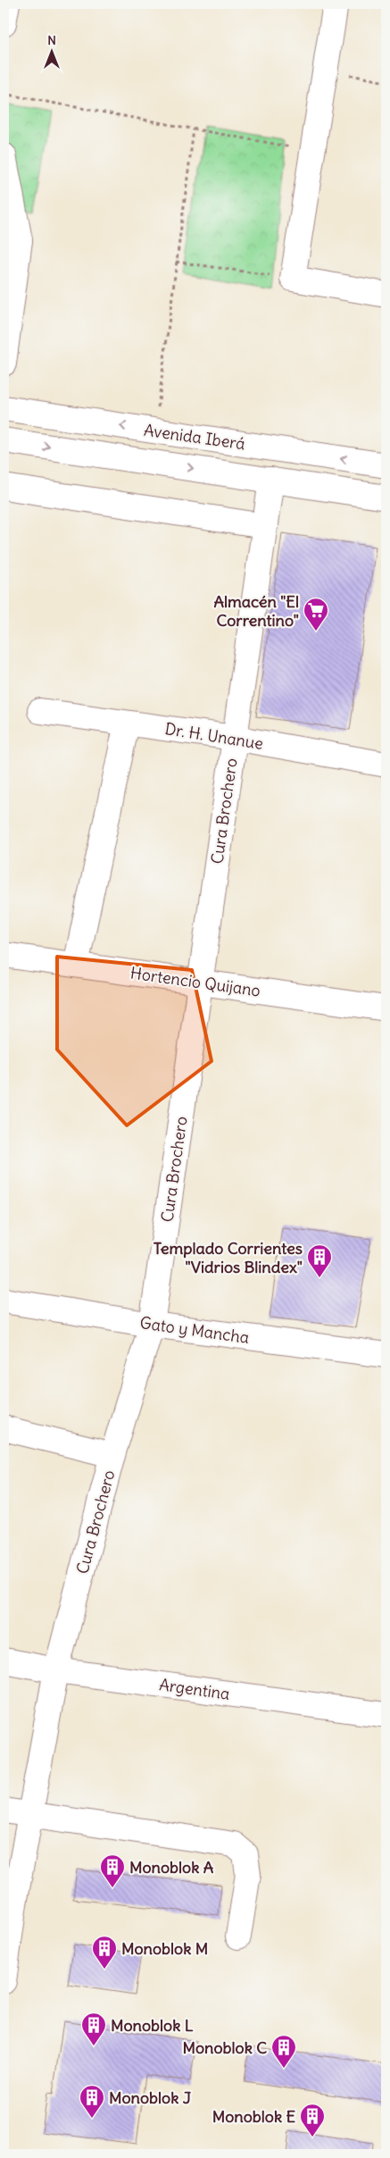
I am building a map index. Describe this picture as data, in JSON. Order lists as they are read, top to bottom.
{
  "streets": {
    "street": [
      "Avenida Iberá",
      "Dr. H. Unanue",
      "Cura Brochero",
      "Hortencio Quijano",
      "Gato y Mancha",
      "Argentina"
    ]
  },
  "crossings": [
    ["Avenida Iberá", "Cura Brochero"],
    ["Dr. H. Unanue", "Cura Brochero"],
    ["Cura Brochero", "Hortencio Quijano"],
    ["Cura Brochero", "Gato y Mancha"],
    ["Cura Brochero", "Argentina"]
  ],
  "places": {
    "supermarket": ["Almacén \"El Correntino\""],
    "building": [
      "Templado Corrientes \"Vidrios Blindex\"",
      "Monoblok A",
      "Monoblok M",
      "Monoblok L",
      "Monoblok C",
      "Monoblok J",
      "Monoblok E"
    ]
  },
  "north": "top"
}
